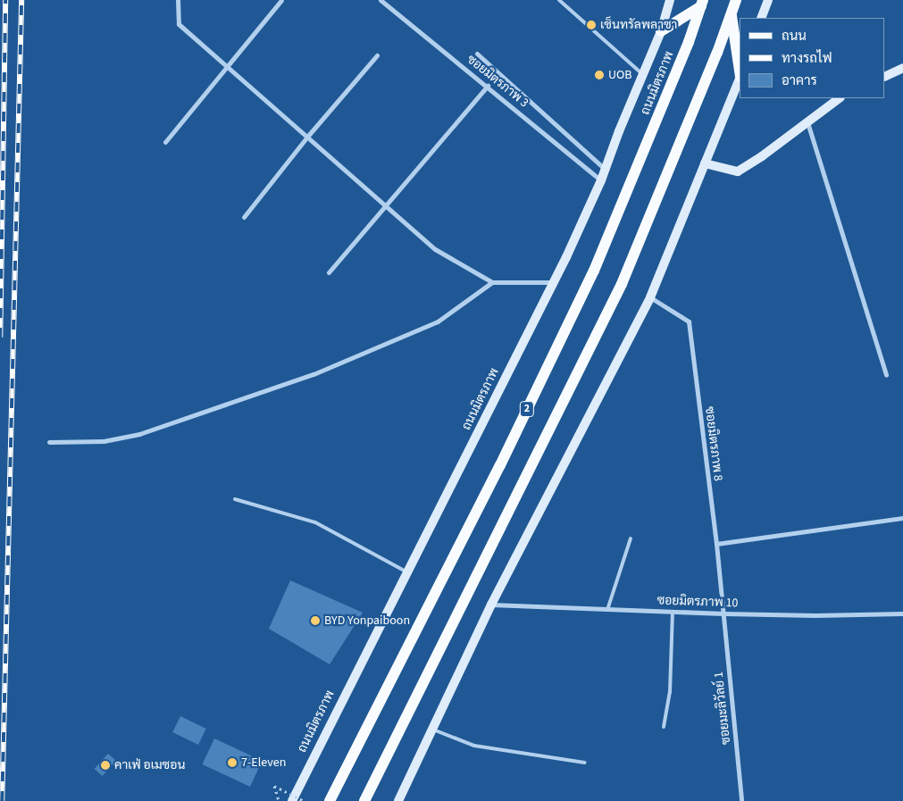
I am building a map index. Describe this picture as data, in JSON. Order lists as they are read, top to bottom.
{
  "streets": {
    "main road": ["ถนนมิตรภาพ", "2"],
    "street": [
      "ซอยมิตรภาพ 3",
      "ซอยมิตรภาพ 8",
      "ซอยมิตรภาพ 10",
      "ซอยมะลิวัลย์ 1"
    ]
  },
  "crossings": [
    ["ซอยมิตรภาพ 3", "ถนนมิตรภาพ"],
    ["ซอยมิตรภาพ 8", "ซอยมิตรภาพ 10"],
    ["ซอยมิตรภาพ 8", "ซอยมะลิวัลย์ 1"],
    ["ซอยมิตรภาพ 10", "ซอยมะลิวัลย์ 1"]
  ],
  "places": [
    "เซ็นทรัลพลาซา",
    "UOB",
    "BYD Yonpaiboon",
    "7-Eleven",
    "คาเฟ่ อเมซอน"
  ],
  "legend": ["ถนน", "ทางรถไฟ", "อาคาร"]
}
